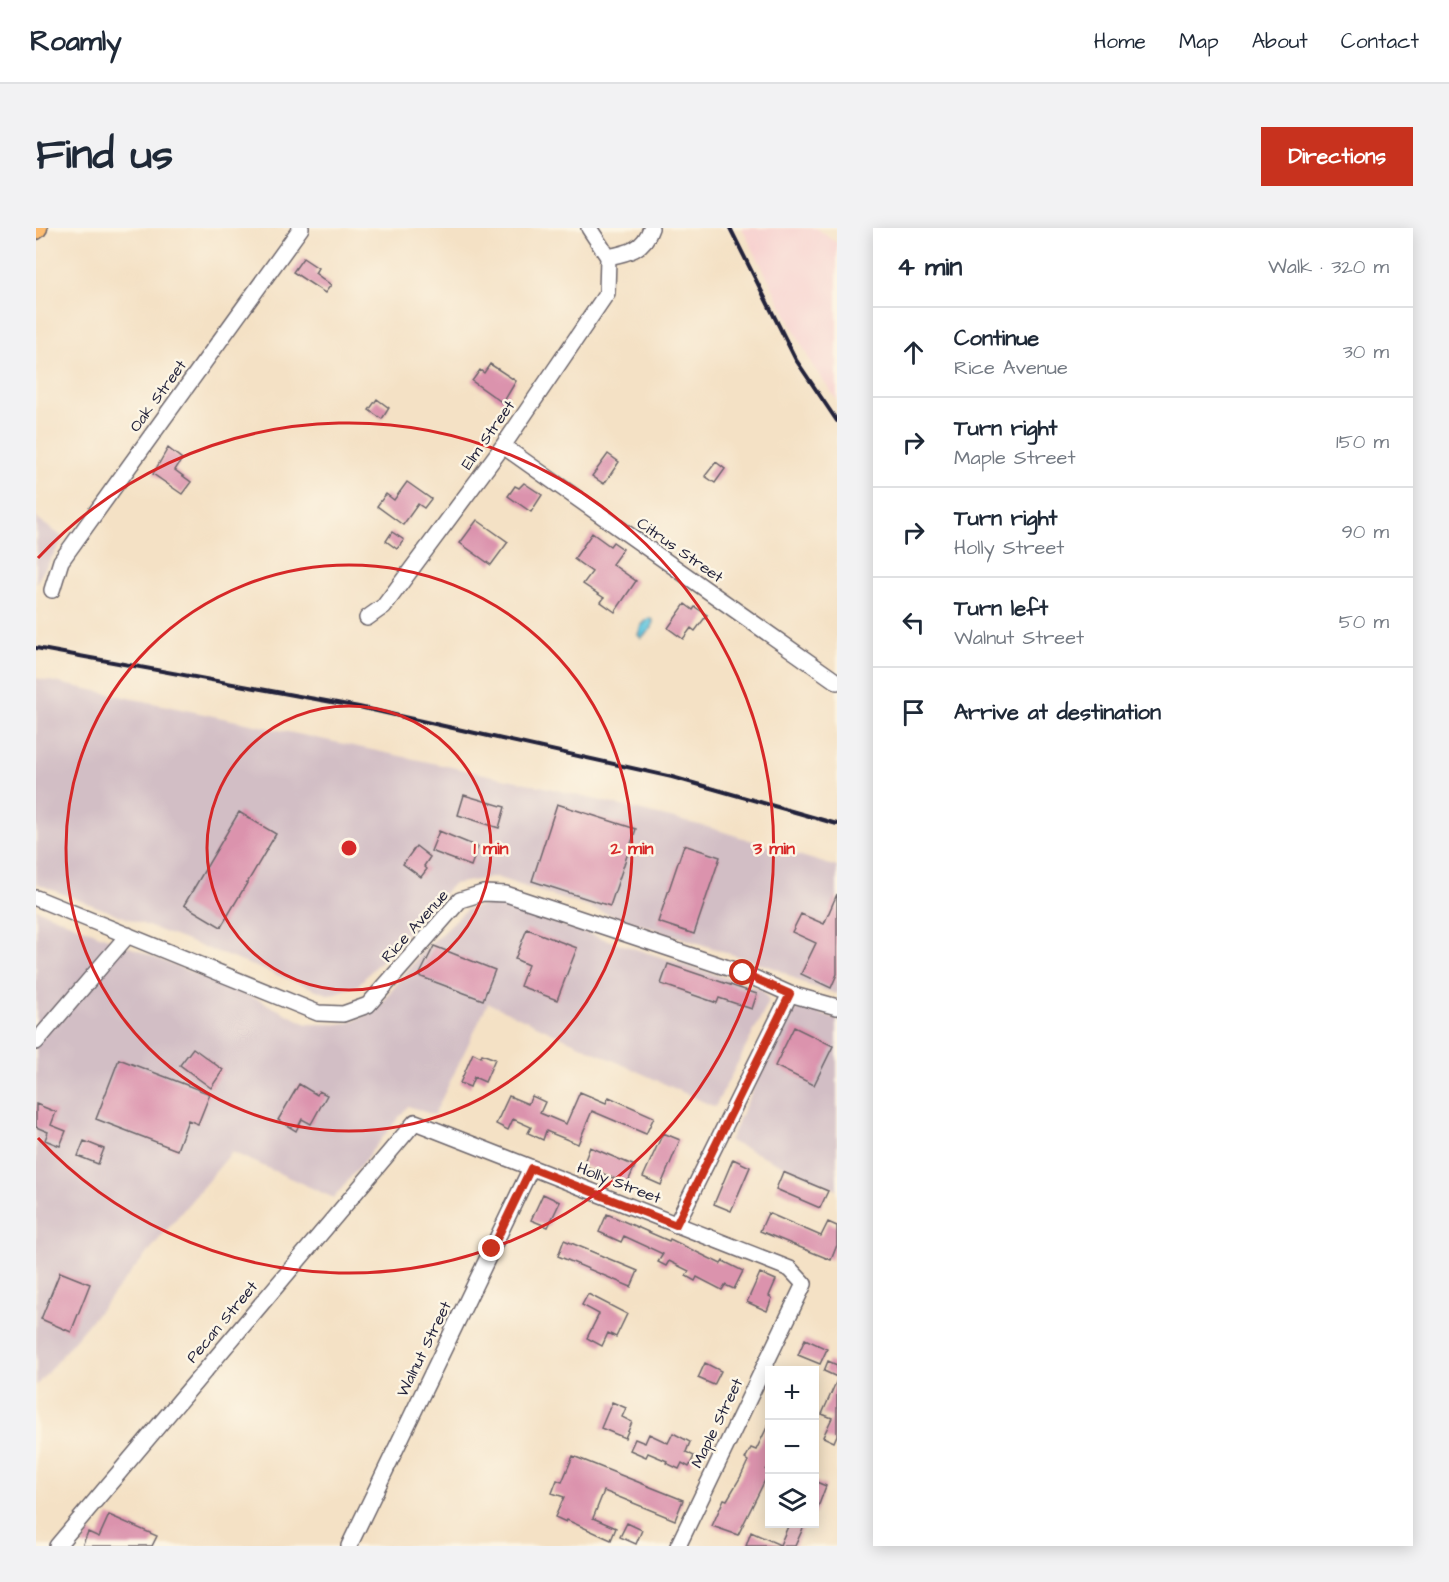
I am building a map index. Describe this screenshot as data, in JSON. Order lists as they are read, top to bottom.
{
  "streets": {
    "street": [
      "Oak Street",
      "Elm Street",
      "Citrus Street",
      "Rice Avenue",
      "Holly Street",
      "Pecan Street",
      "Walnut Street",
      "Maple Street"
    ]
  },
  "crossings": [
    ["Elm Street", "Citrus Street"],
    ["Holly Street", "Pecan Street"],
    ["Holly Street", "Walnut Street"],
    ["Holly Street", "Maple Street"]
  ],
  "page": {
    "header": "Roamly",
    "nav": [
      "Home",
      "Map",
      "About",
      "Contact"
    ],
    "title": "Find us",
    "buttons": "Directions",
    "heading": ["4 min", "Walk · 320 m"],
    "list": [
      ["Continue", "Rice Avenue", "30 m"],
      ["Turn right", "Maple Street", "150 m"],
      ["Turn right", "Holly Street", "90 m"],
      ["Turn left", "Walnut Street", "50 m"],
      "Arrive at destination"
    ],
    "map_buttons": ["+", "−"]
  },
  "rings": ["1 min", "2 min", "3 min"]
}
